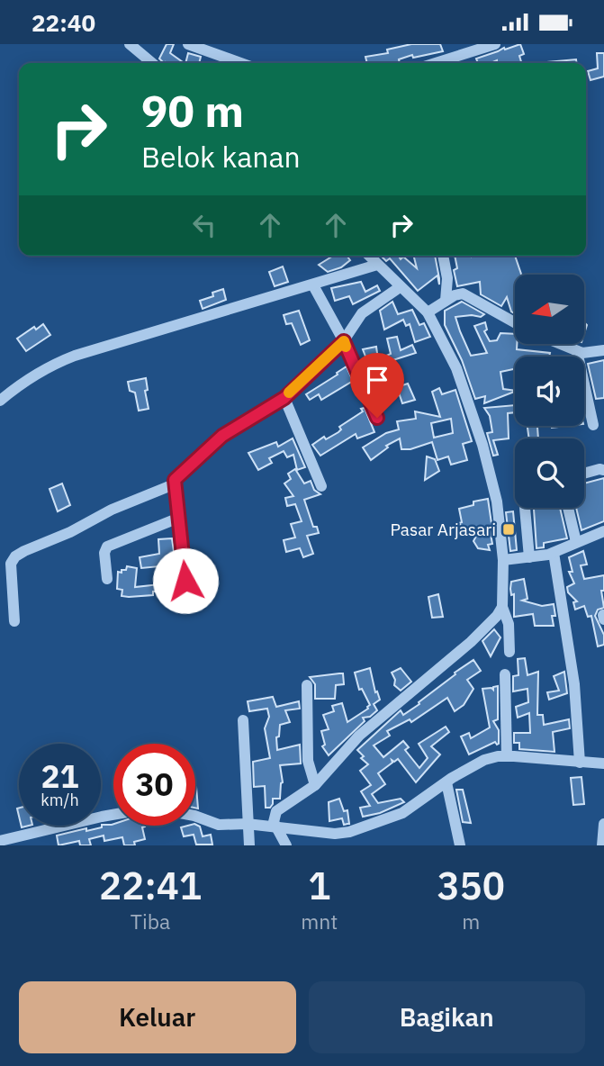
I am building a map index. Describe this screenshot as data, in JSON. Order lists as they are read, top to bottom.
{
  "places": {
    "transit": ["Pasar Arjasari"]
  },
  "north": "left",
  "page": {
    "status": "22:40",
    "turn": ["90 m", "Belok kanan"],
    "speed": "21 km/h",
    "limit": "30",
    "eta": [
      "22:41",
      "Tiba",
      "1",
      "mnt",
      "350",
      "m"
    ],
    "buttons": ["Keluar", "Bagikan"]
  }
}
